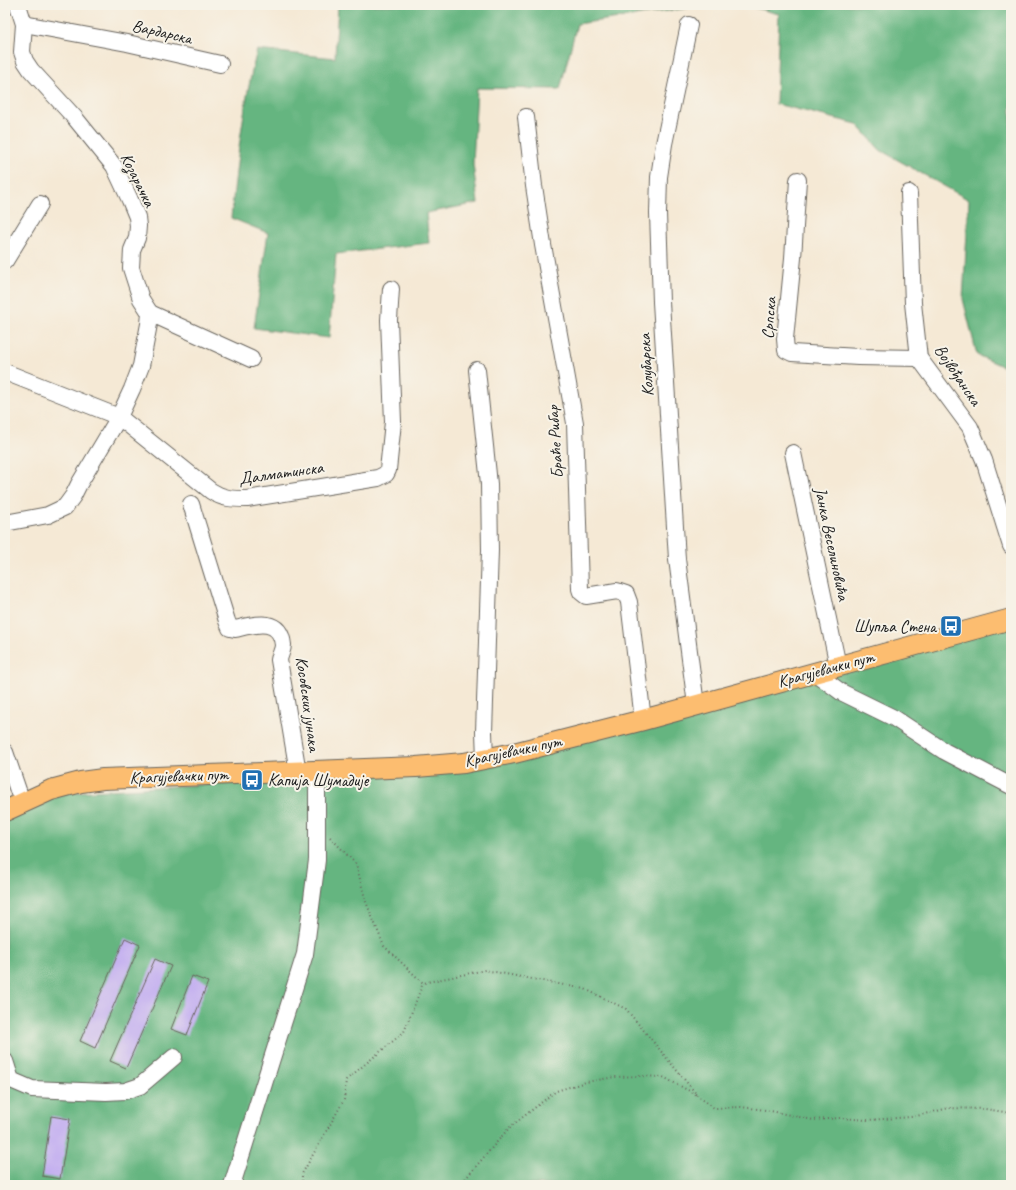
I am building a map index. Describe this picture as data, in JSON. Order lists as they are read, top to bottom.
{
  "streets": {
    "main road": ["Крагујевачки пут"],
    "street": [
      "Вардарска",
      "Козарачка",
      "Српска",
      "Колубарска",
      "Војвођанска",
      "Браће Рибар",
      "Далматинска",
      "Јанка Веселиновића",
      "Косовских јунака"
    ]
  },
  "crossings": [
    ["Вардарска", "Козарачка"],
    ["Српска", "Војвођанска"],
    ["Колубарска", "Крагујевачки пут"],
    ["Браће Рибар", "Крагујевачки пут"],
    ["Јанка Веселиновића", "Крагујевачки пут"],
    ["Крагујевачки пут", "Косовских јунака"]
  ],
  "places": {
    "bus stop": ["Шупља Стена", "Капија Шумадије"]
  }
}
